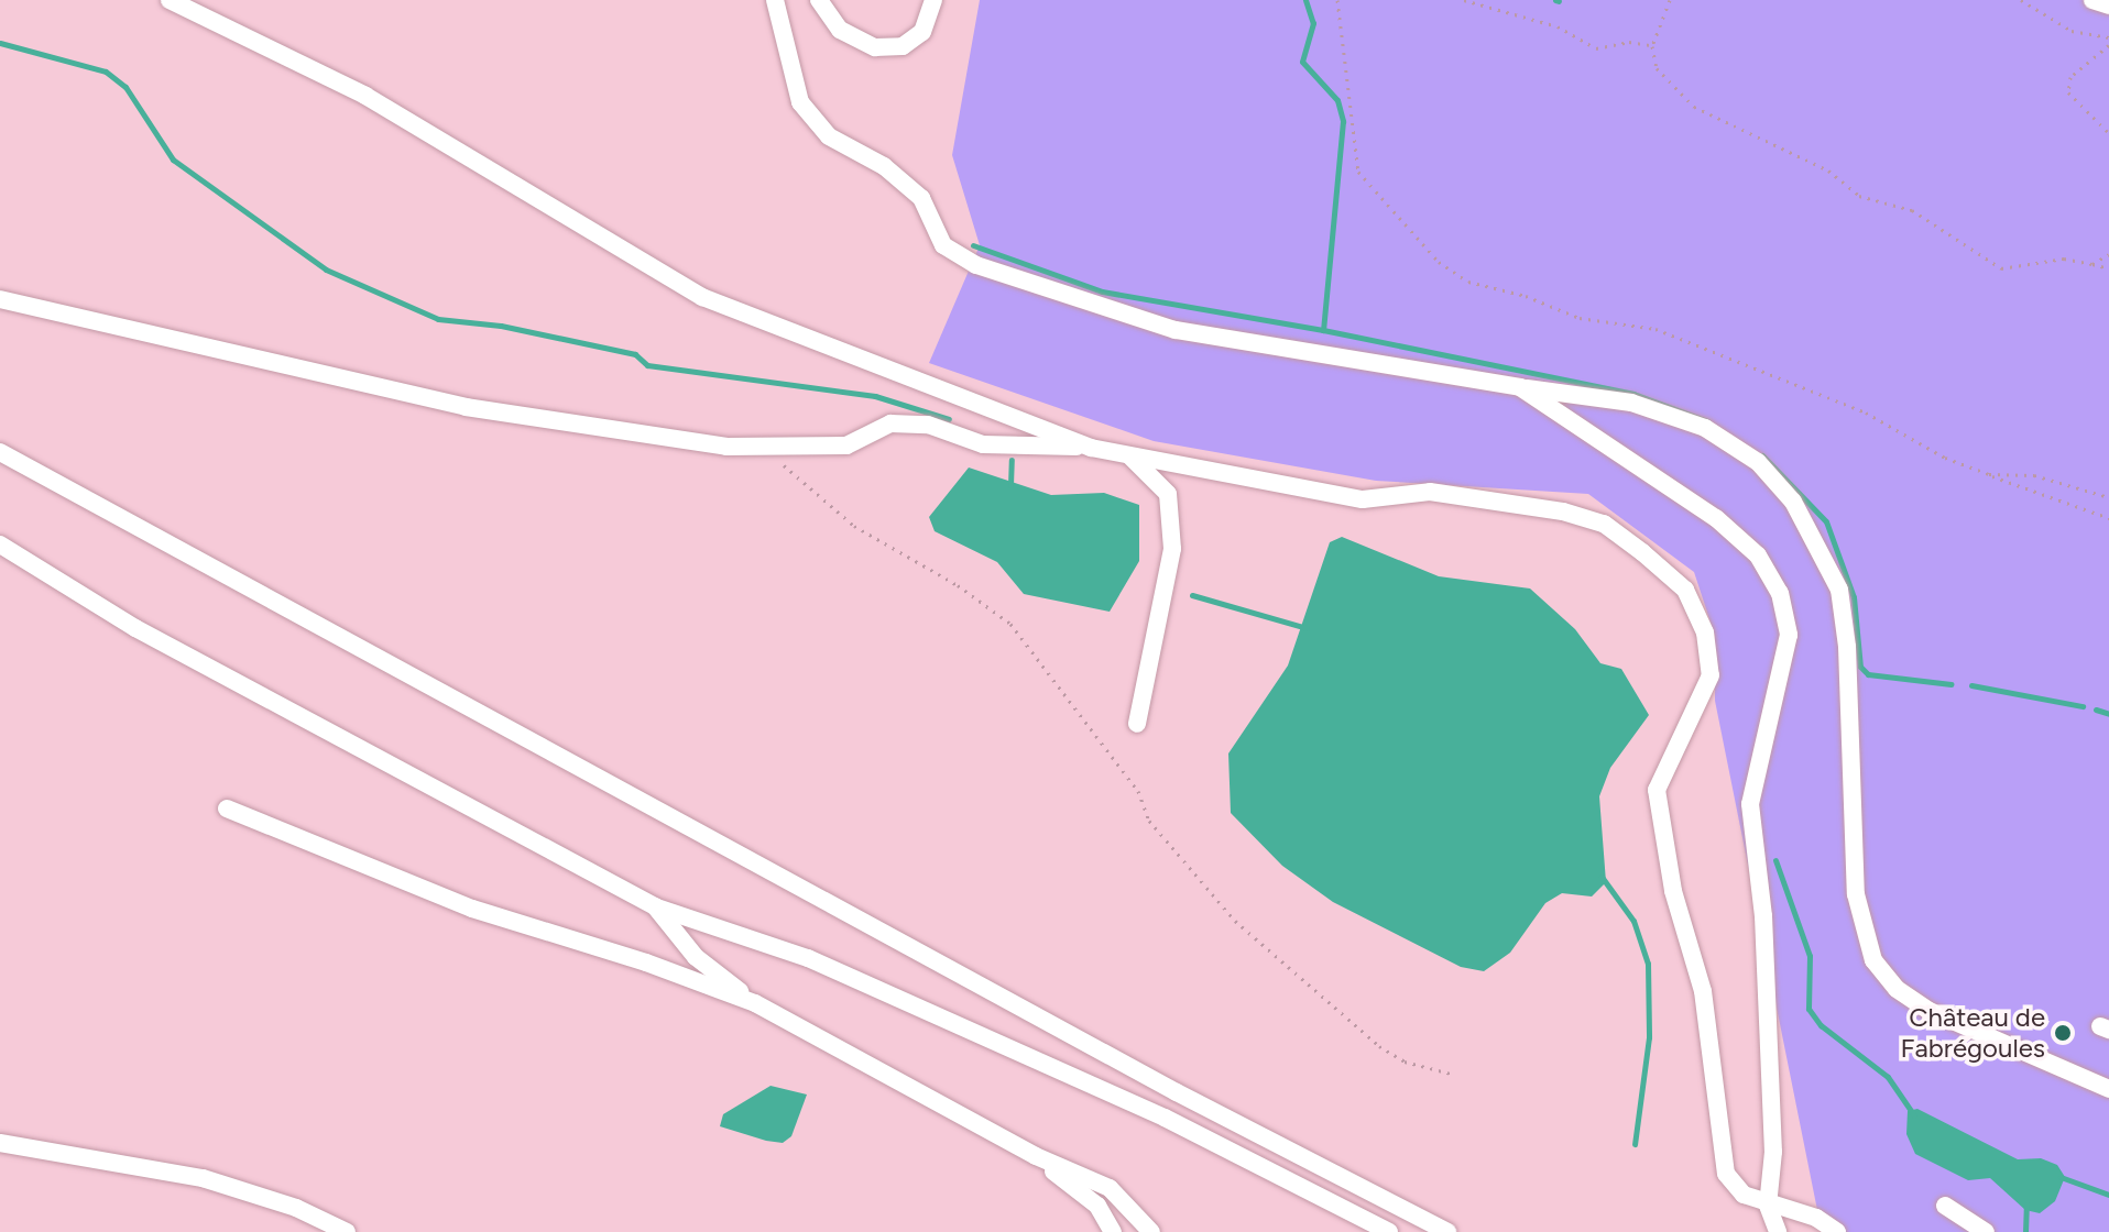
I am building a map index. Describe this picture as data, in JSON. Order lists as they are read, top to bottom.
{
  "places": ["Château de Fabrégoules"]
}
